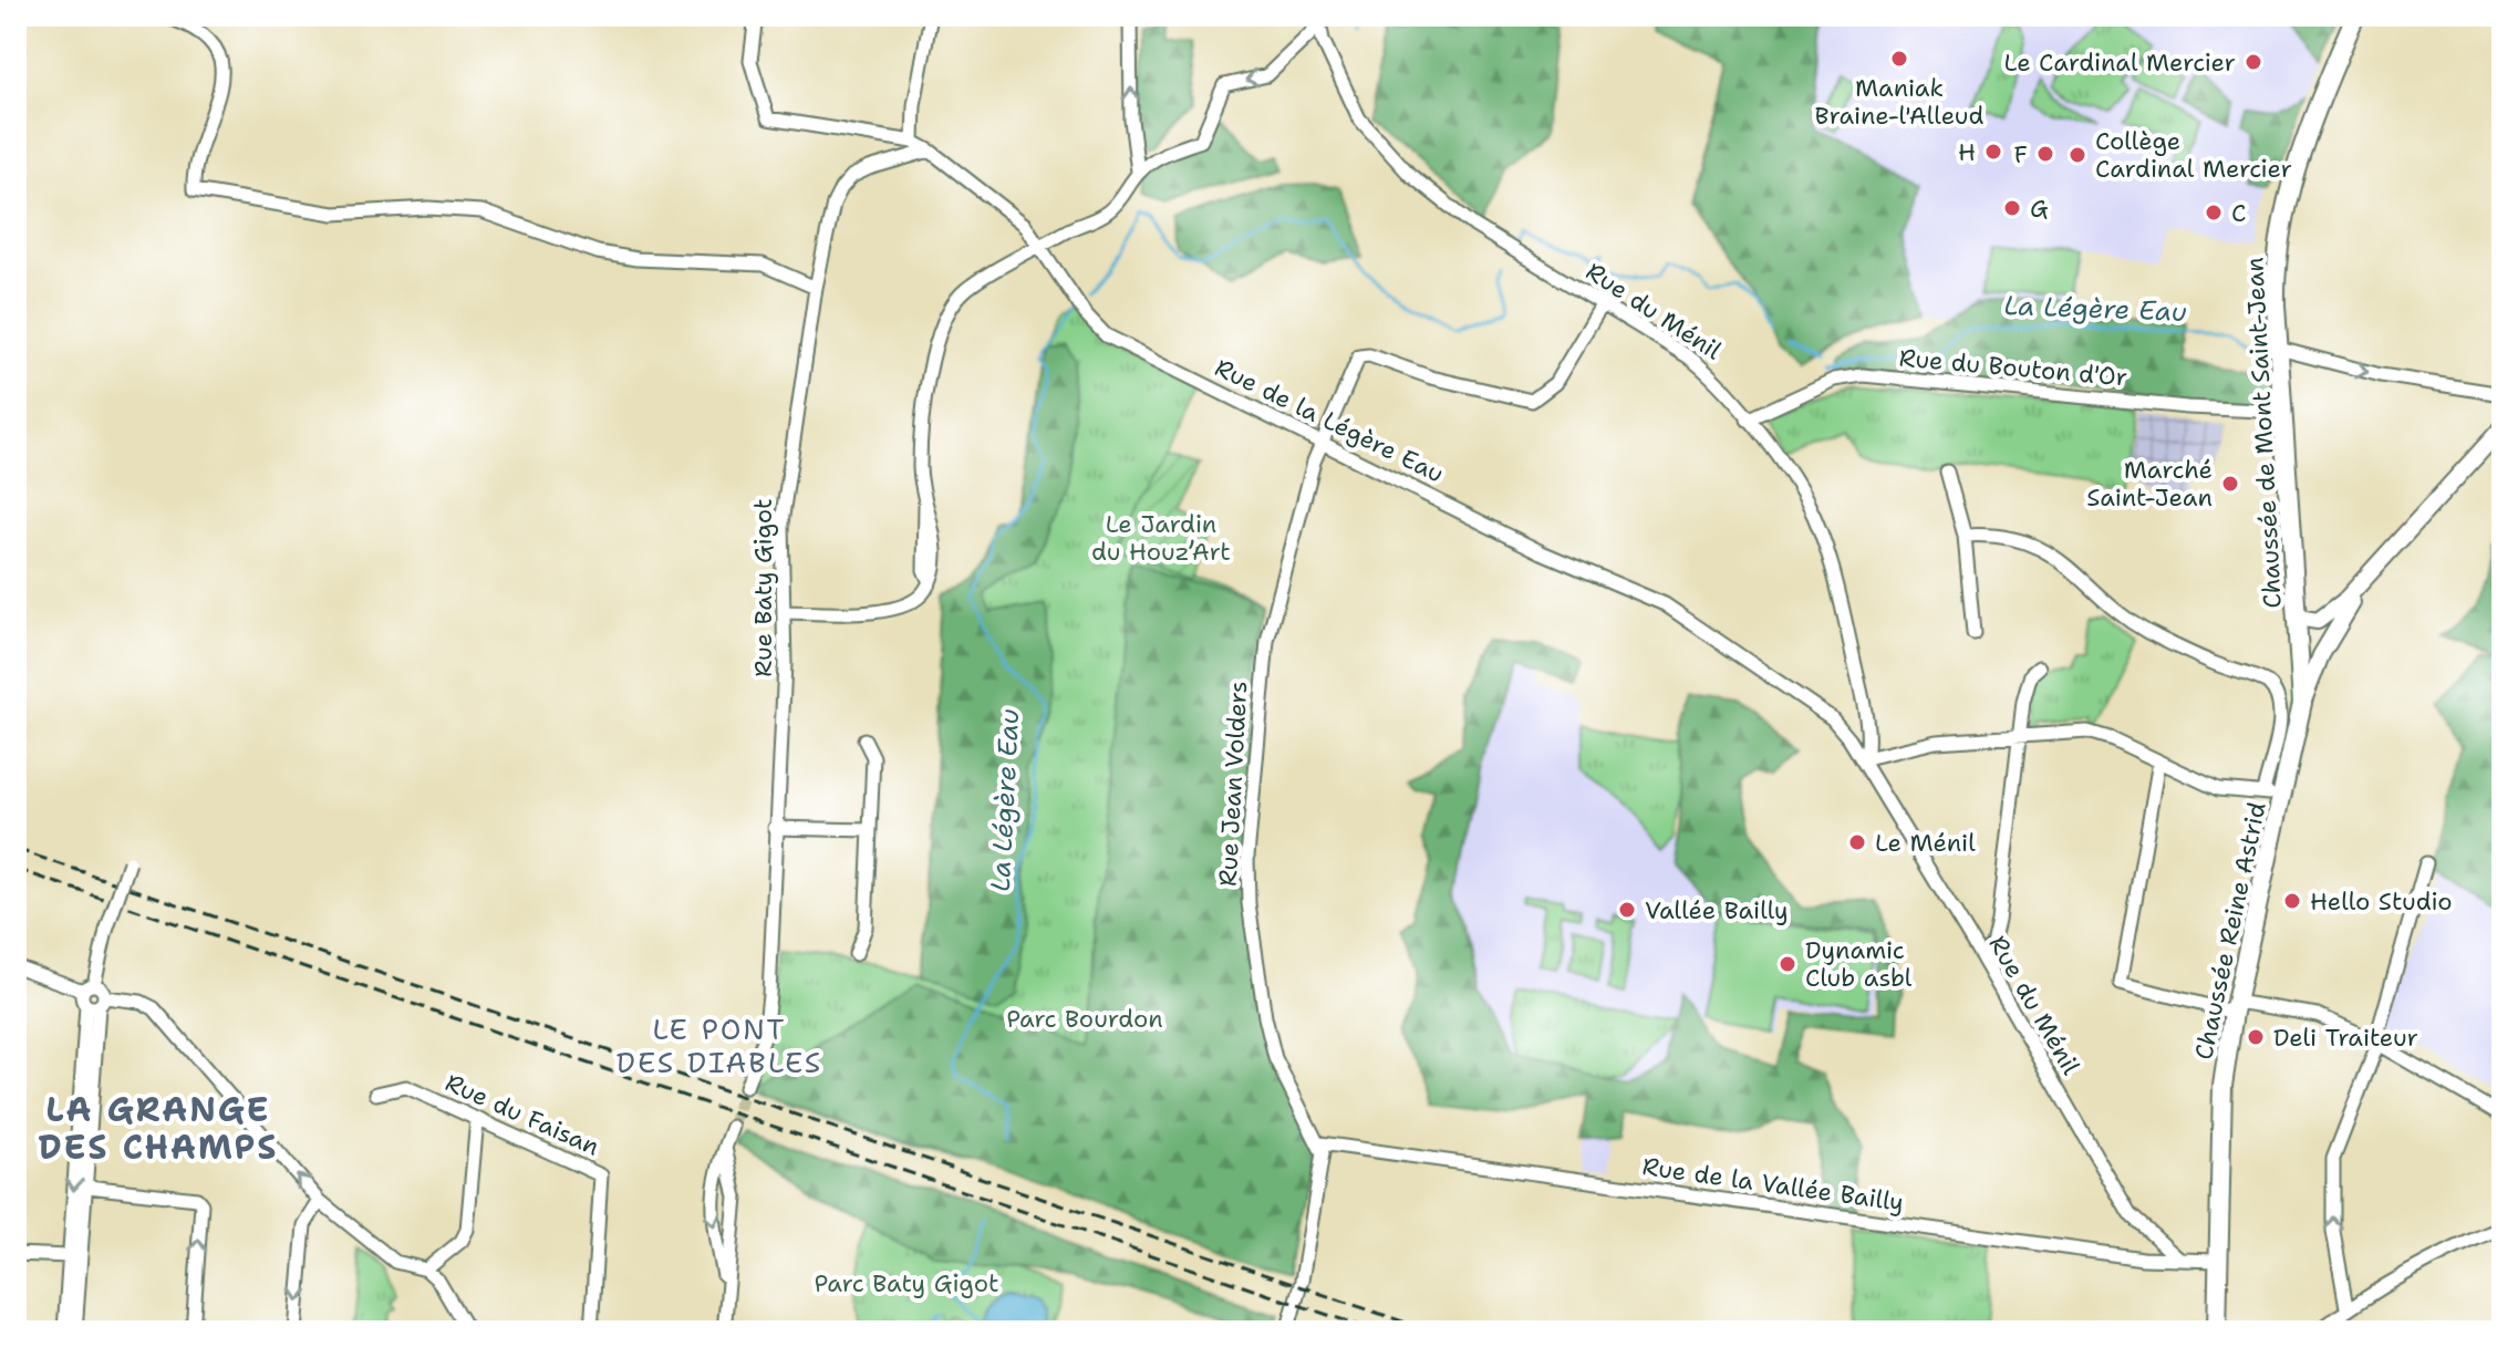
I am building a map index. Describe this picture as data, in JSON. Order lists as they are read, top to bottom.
{
  "streets": {
    "main road": ["Chaussée de Mont Saint-Jean", "Chaussée Reine Astrid"],
    "street": [
      "Rue du Ménil",
      "Rue du Bouton d'Or",
      "Rue de la Légère Eau",
      "Rue Baty Gigot",
      "Rue Jean Volders",
      "Rue du Faisan",
      "Rue de la Vallée Bailly"
    ]
  },
  "crossings": [
    ["Rue du Ménil", "Rue du Bouton d'Or"],
    ["Rue du Ménil", "Rue de la Légère Eau"],
    ["Rue du Ménil", "Rue Jean Volders"],
    ["Rue du Ménil", "Rue de la Vallée Bailly"],
    ["Rue du Bouton d'Or", "Chaussée de Mont Saint-Jean"],
    ["Rue de la Légère Eau", "Rue Baty Gigot"],
    ["Rue de la Légère Eau", "Rue Jean Volders"],
    ["Chaussée de Mont Saint-Jean", "Chaussée Reine Astrid"],
    ["Rue Jean Volders", "Rue de la Vallée Bailly"],
    ["Chaussée Reine Astrid", "Rue de la Vallée Bailly"]
  ],
  "districts": ["LE PONT DES DIABLES", "LA GRANGE DES CHAMPS"],
  "water": ["La Légère Eau"],
  "parks": ["Le Jardin du Houz’Art", "Parc Bourdon", "Parc Baty Gigot"],
  "places": [
    "Maniak Braine-l'Alleud",
    "Le Cardinal Mercier",
    "H",
    "F",
    "Collège Cardinal Mercier",
    "G",
    "C",
    "Marché Saint-Jean",
    "Le Ménil",
    "Hello Studio",
    "Vallée Bailly",
    "Dynamic Club asbl",
    "Deli Traiteur"
  ]
}
